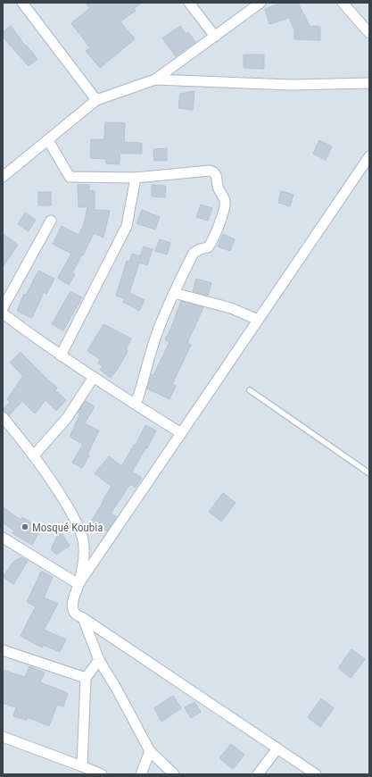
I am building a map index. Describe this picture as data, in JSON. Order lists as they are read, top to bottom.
{
  "places": ["Mosqué Koubia"]
}
